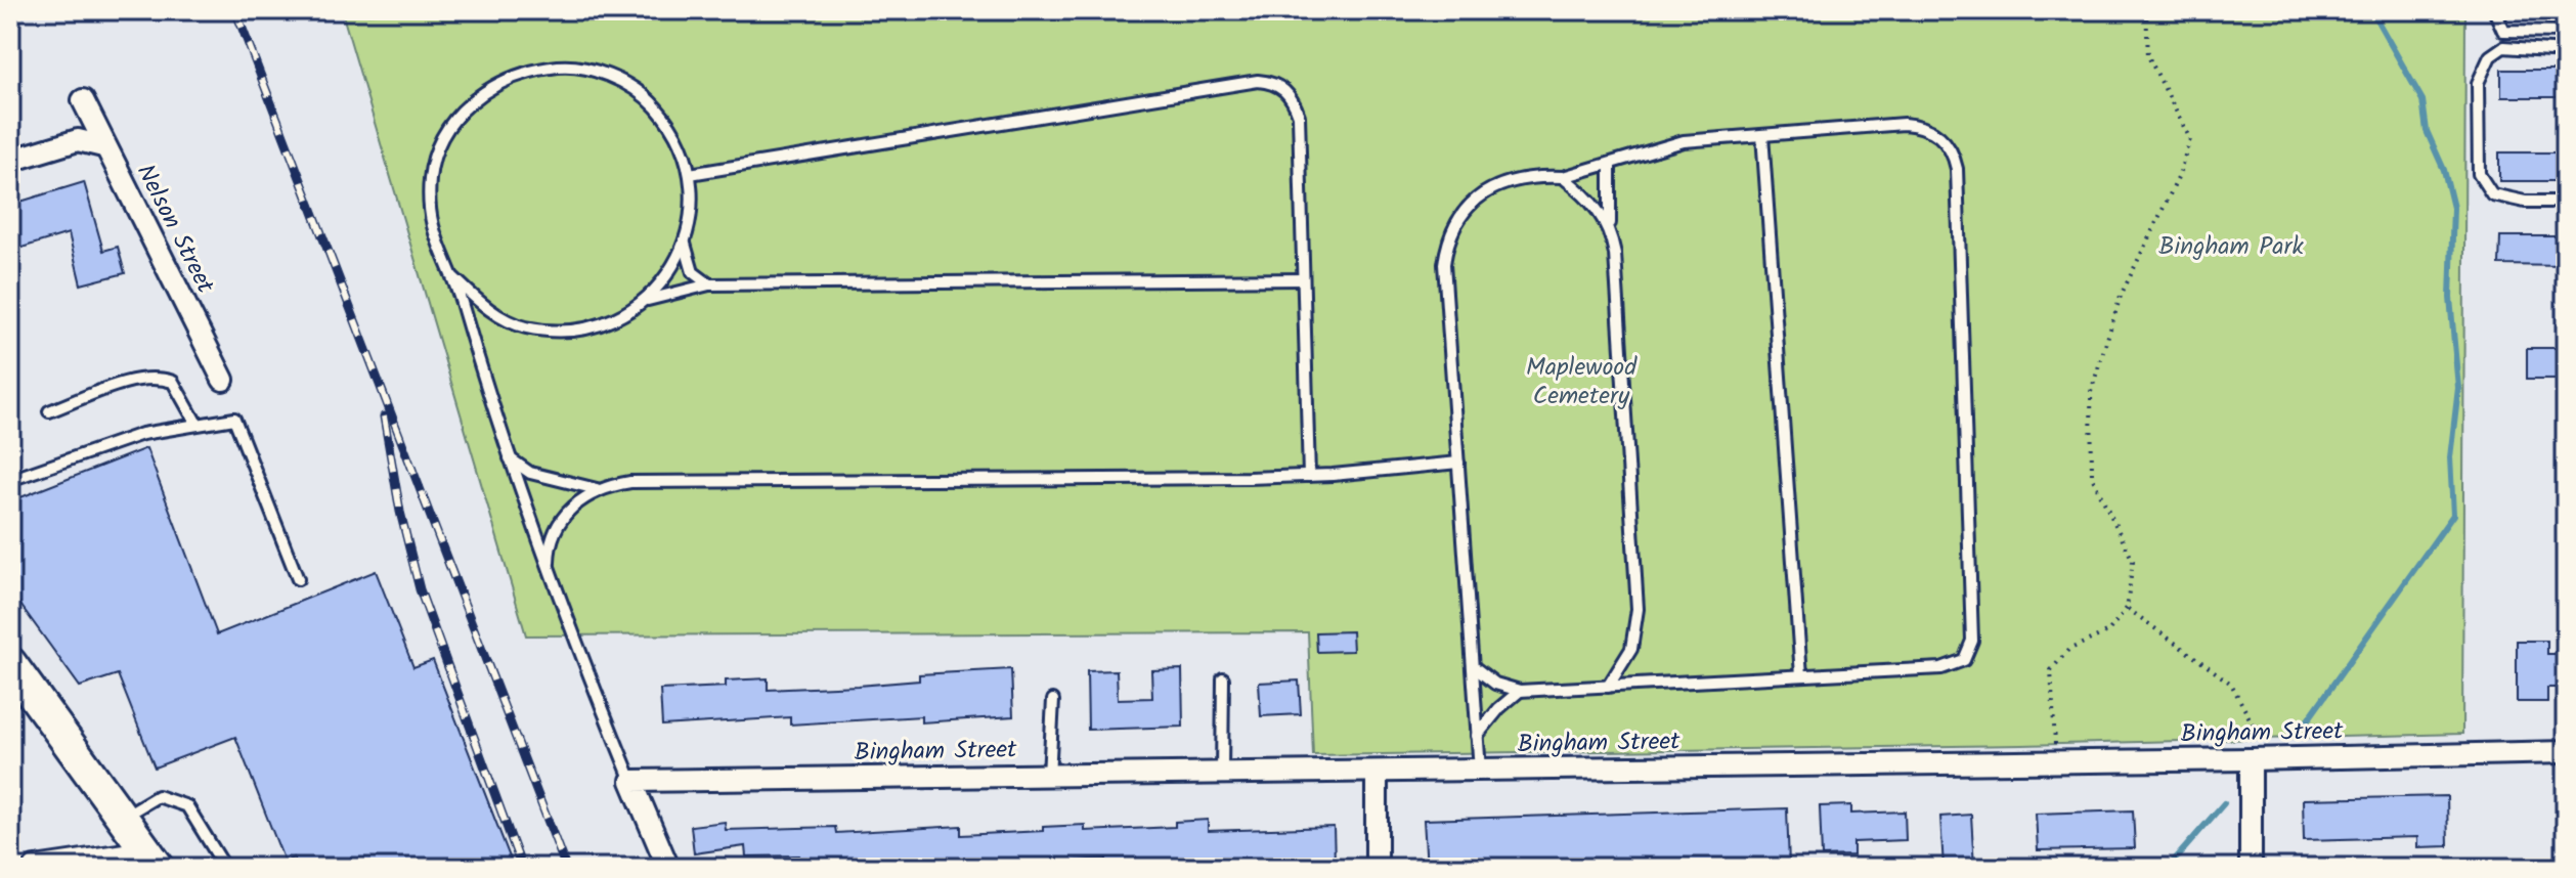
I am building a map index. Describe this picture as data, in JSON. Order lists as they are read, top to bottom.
{
  "streets": {
    "street": ["Nelson Street", "Bingham Street"]
  },
  "parks": ["Bingham Park", "Maplewood Cemetery"]
}
